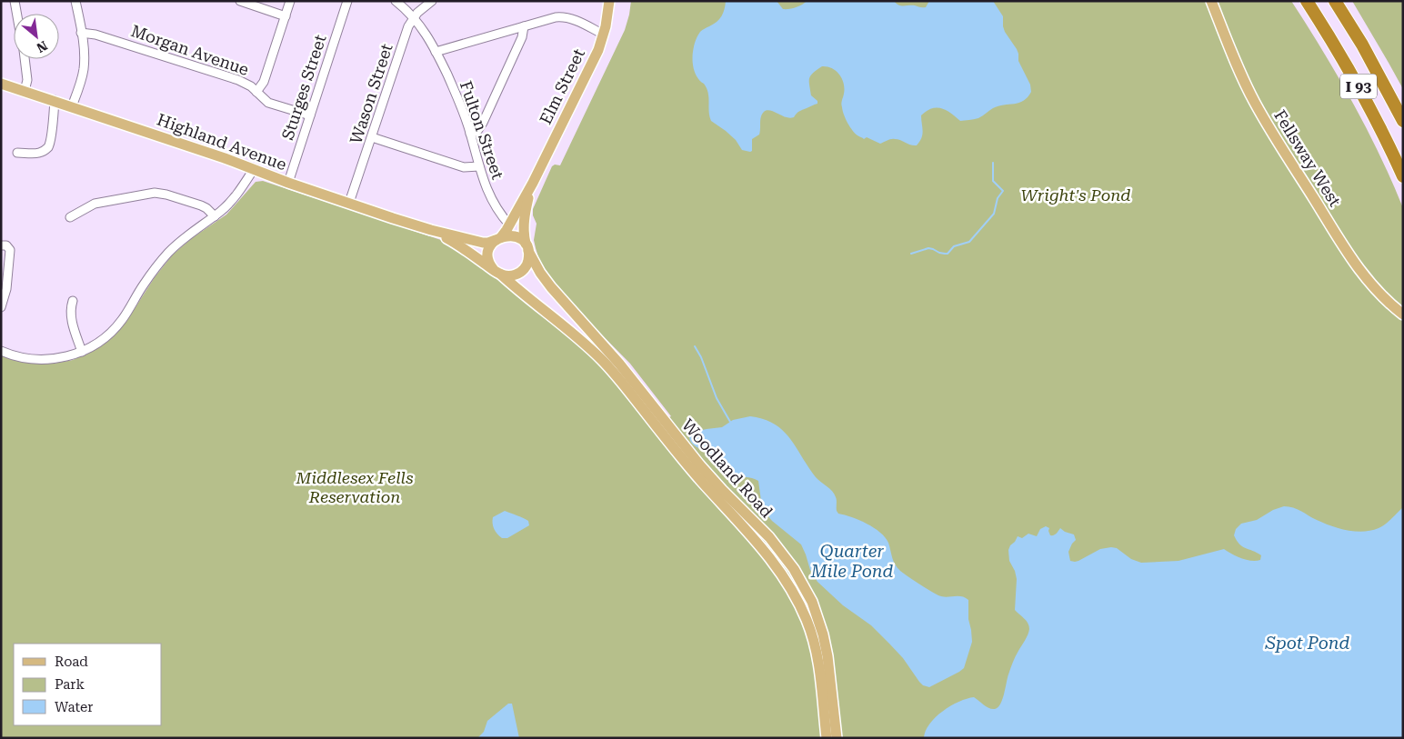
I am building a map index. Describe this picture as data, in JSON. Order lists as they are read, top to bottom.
{
  "streets": {
    "highway": ["I 93"],
    "main road": [
      "Elm Street",
      "Highland Avenue",
      "Fellsway West",
      "Woodland Road"
    ],
    "street": [
      "Morgan Avenue",
      "Sturges Street",
      "Wason Street",
      "Fulton Street"
    ]
  },
  "crossings": [
    ["Morgan Avenue", "Sturges Street"],
    ["Elm Street", "Fulton Street"],
    ["Elm Street", "Highland Avenue"],
    ["Elm Street", "Woodland Road"],
    ["Sturges Street", "Highland Avenue"],
    ["Wason Street", "Fulton Street"],
    ["Wason Street", "Highland Avenue"],
    ["Highland Avenue", "Woodland Road"]
  ],
  "water": ["Quarter Mile Pond", "Spot Pond"],
  "parks": ["Wright's Pond", "Middlesex Fells Reservation"],
  "legend": ["Road", "Park", "Water"],
  "north": "bottom right"
}
